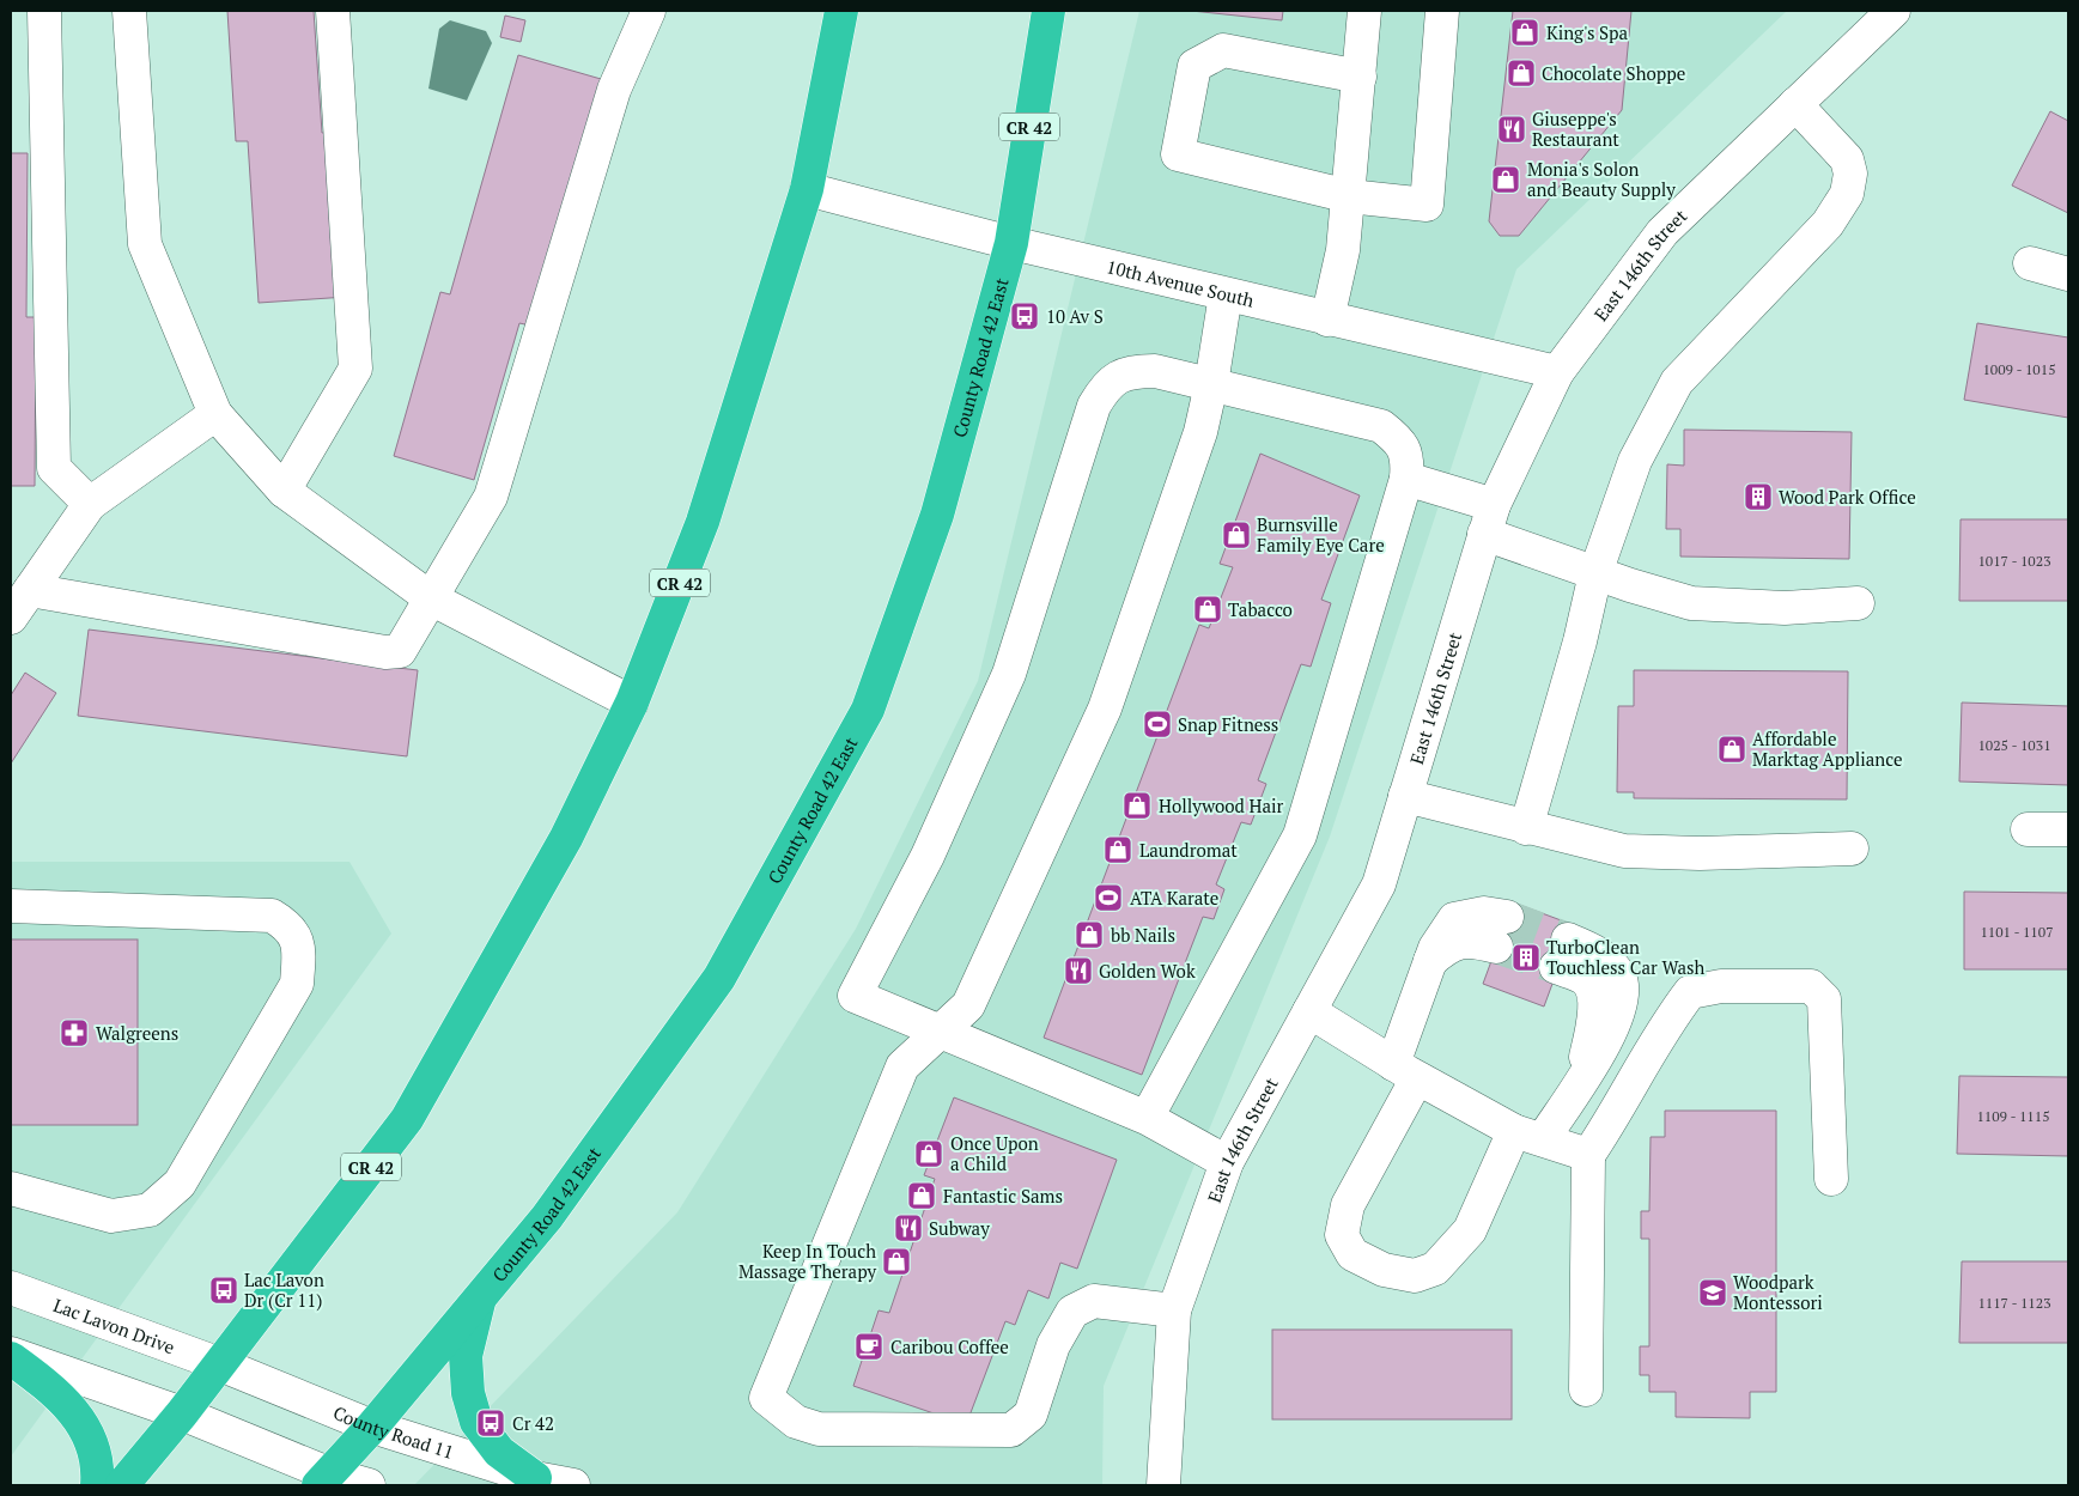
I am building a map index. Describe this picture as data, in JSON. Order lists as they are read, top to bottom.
{
  "streets": {
    "highway": ["CR 42", "County Road 42 East"],
    "street": [
      "East 146th Street",
      "10th Avenue South",
      "Lac Lavon Drive",
      "County Road 11"
    ]
  },
  "crossings": [
    ["CR 42", "10th Avenue South"],
    ["CR 42", "Lac Lavon Drive"],
    ["CR 42", "County Road 11"],
    ["East 146th Street", "10th Avenue South"],
    ["10th Avenue South", "County Road 42 East"],
    ["County Road 42 East", "County Road 11"],
    ["Lac Lavon Drive", "County Road 11"]
  ],
  "places": {
    "shop": [
      "King's Spa",
      "Chocolate Shoppe",
      "Monia's Solon and Beauty Supply",
      "Burnsville Family Eye Care",
      "Tabacco",
      "Affordable Marktag Appliance",
      "Hollywood Hair",
      "Laundromat",
      "bb Nails",
      "Once Upon a Child",
      "Fantastic Sams",
      "Keep In Touch Massage Therapy"
    ],
    "restaurant": ["Giuseppe's Restaurant", "Golden Wok", "Subway"],
    "bus stop": ["10 Av S", "Lac Lavon Dr (Cr 11)", "Cr 42"],
    "building": ["Wood Park Office", "TurboClean Touchless Car Wash"],
    "sports": ["Snap Fitness", "ATA Karate"],
    "pharmacy": ["Walgreens"],
    "school or university": ["Woodpark Montessori"],
    "cafe": ["Caribou Coffee"]
  },
  "house_numbers": [
    "1009 - 1015",
    "1017 - 1023",
    "1025 - 1031",
    "1101 - 1107",
    "1109 - 1115",
    "1117 - 1123"
  ]
}
